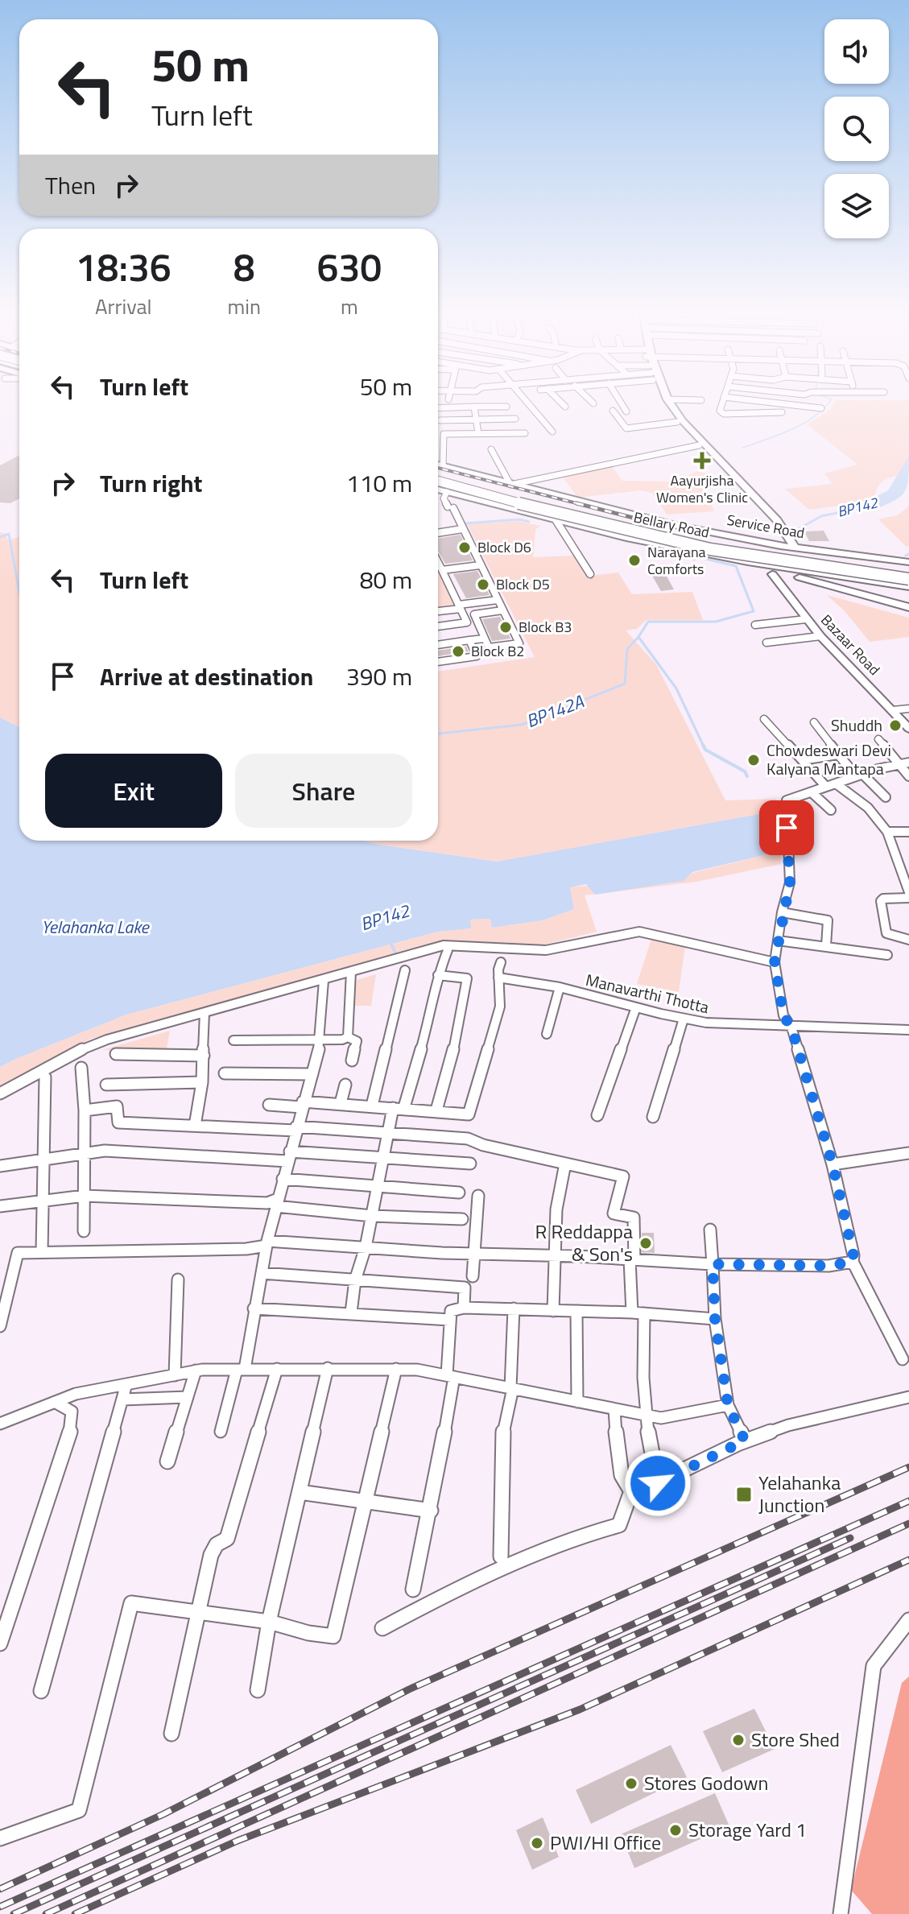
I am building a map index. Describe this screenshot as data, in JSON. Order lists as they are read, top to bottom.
{
  "streets": {
    "highway": ["Bellary Road"],
    "main road": ["Service Road"],
    "street": ["Bazaar Road", "Manavarthi Thotta"]
  },
  "water": ["BP142", "BP142A", "Yelahanka Lake"],
  "places": {
    "health": ["Aayurjisha Women's Clinic"],
    "other": [
      "Block D6",
      "Narayana Comforts",
      "Block D5",
      "Block B3",
      "Block B2",
      "Shuddh",
      "Chowdeswari Devi Kalyana Mantapa",
      "R Reddappa & Son's",
      "Store Shed",
      "Stores Godown",
      "Storage Yard 1",
      "PWI/HI Office"
    ],
    "transit": ["Yelahanka Junction"]
  },
  "page": {
    "turn": ["50 m", "Turn left"],
    "then": "Then",
    "eta": [
      "18:36",
      "Arrival",
      "8",
      "min",
      "630",
      "m"
    ],
    "list": [
      {
        "name": "Turn left",
        "value": "50 m"
      },
      {
        "name": "Turn right",
        "value": "110 m"
      },
      {
        "name": "Turn left",
        "value": "80 m"
      },
      {
        "name": "Arrive at destination",
        "value": "390 m"
      }
    ],
    "buttons": ["Exit", "Share"]
  }
}
